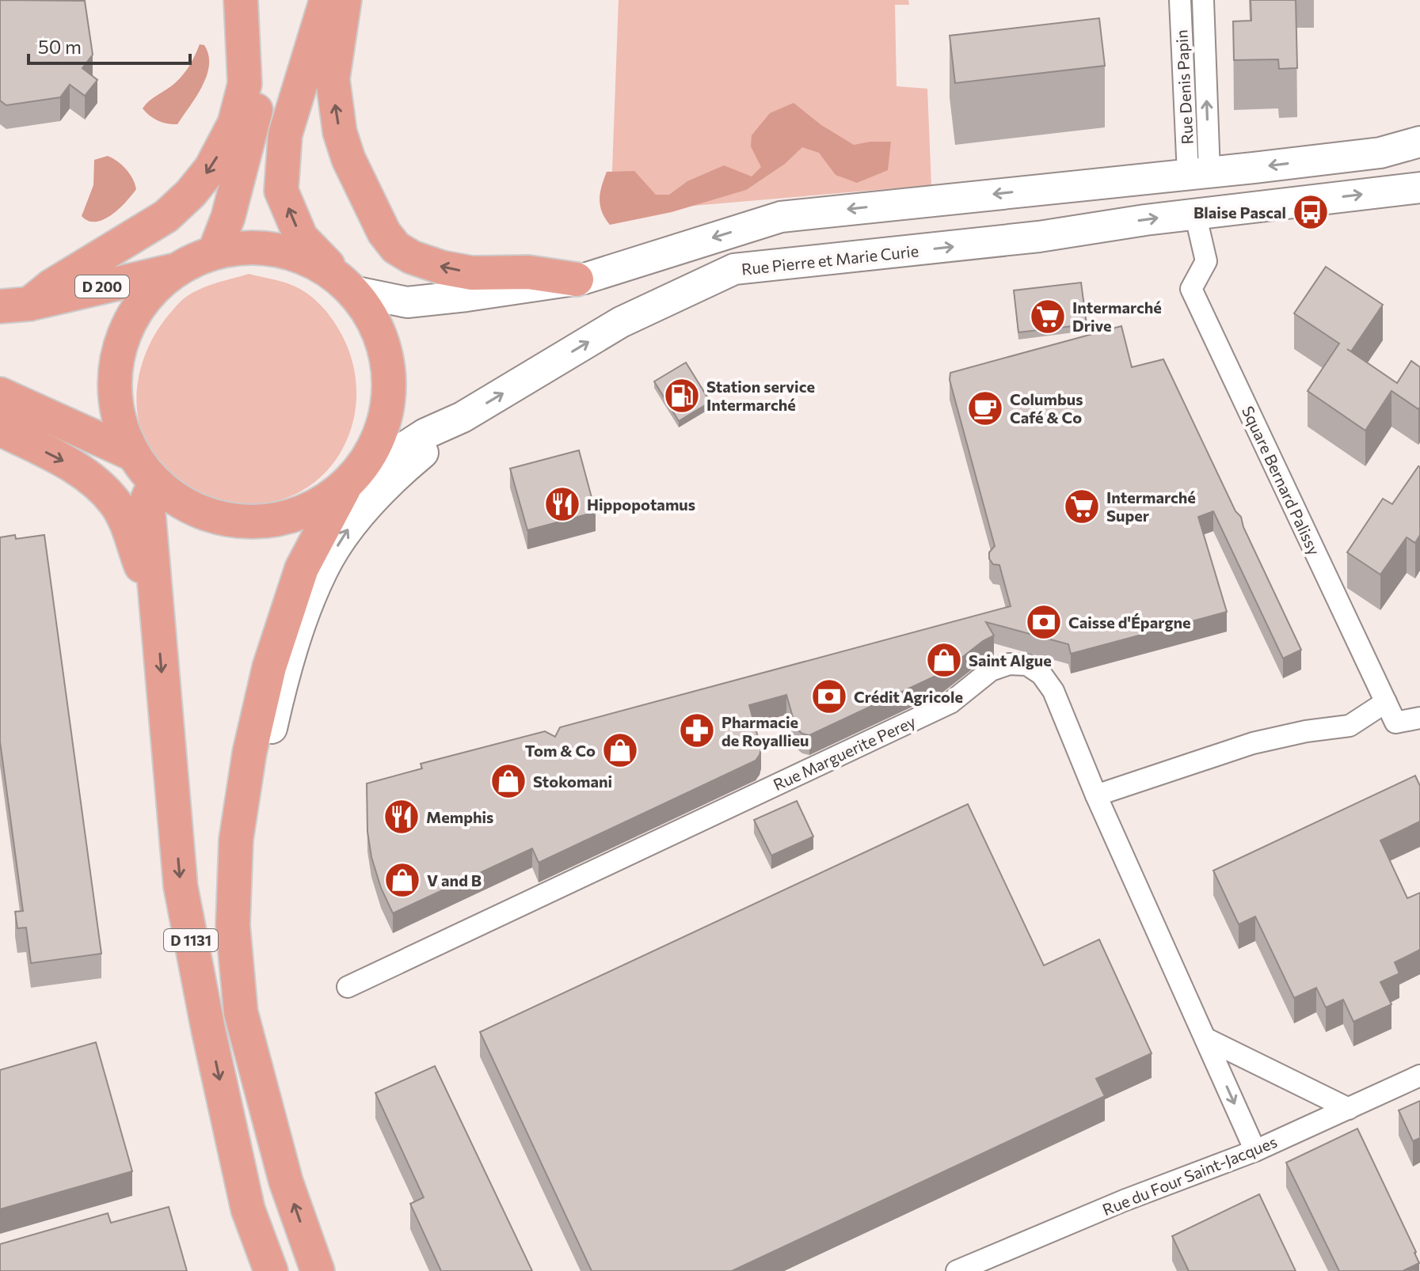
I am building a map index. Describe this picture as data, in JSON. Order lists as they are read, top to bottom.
{
  "streets": {
    "main road": ["Rue Pierre et Marie Curie", "D 200", "D 1131"],
    "street": [
      "Rue Denis Papin",
      "Square Bernard Palissy",
      "Rue Marguerite Perey",
      "Rue du Four Saint-Jacques"
    ]
  },
  "crossings": [
    ["Rue Pierre et Marie Curie", "Square Bernard Palissy"],
    ["Rue Marguerite Perey", "Rue du Four Saint-Jacques"]
  ],
  "places": {
    "bus stop": ["Blaise Pascal"],
    "supermarket": ["Intermarché Drive", "Intermarché Super"],
    "fuel station": ["Station service Intermarché"],
    "cafe": ["Columbus Café & Co"],
    "restaurant": ["Hippopotamus", "Memphis"],
    "bank": ["Caisse d'Épargne", "Crédit Agricole"],
    "shop": [
      "Saint Algue",
      "Tom & Co",
      "Stokomani",
      "V and B"
    ],
    "pharmacy": ["Pharmacie de Royallieu"]
  },
  "scale_bar": "50 m"
}
